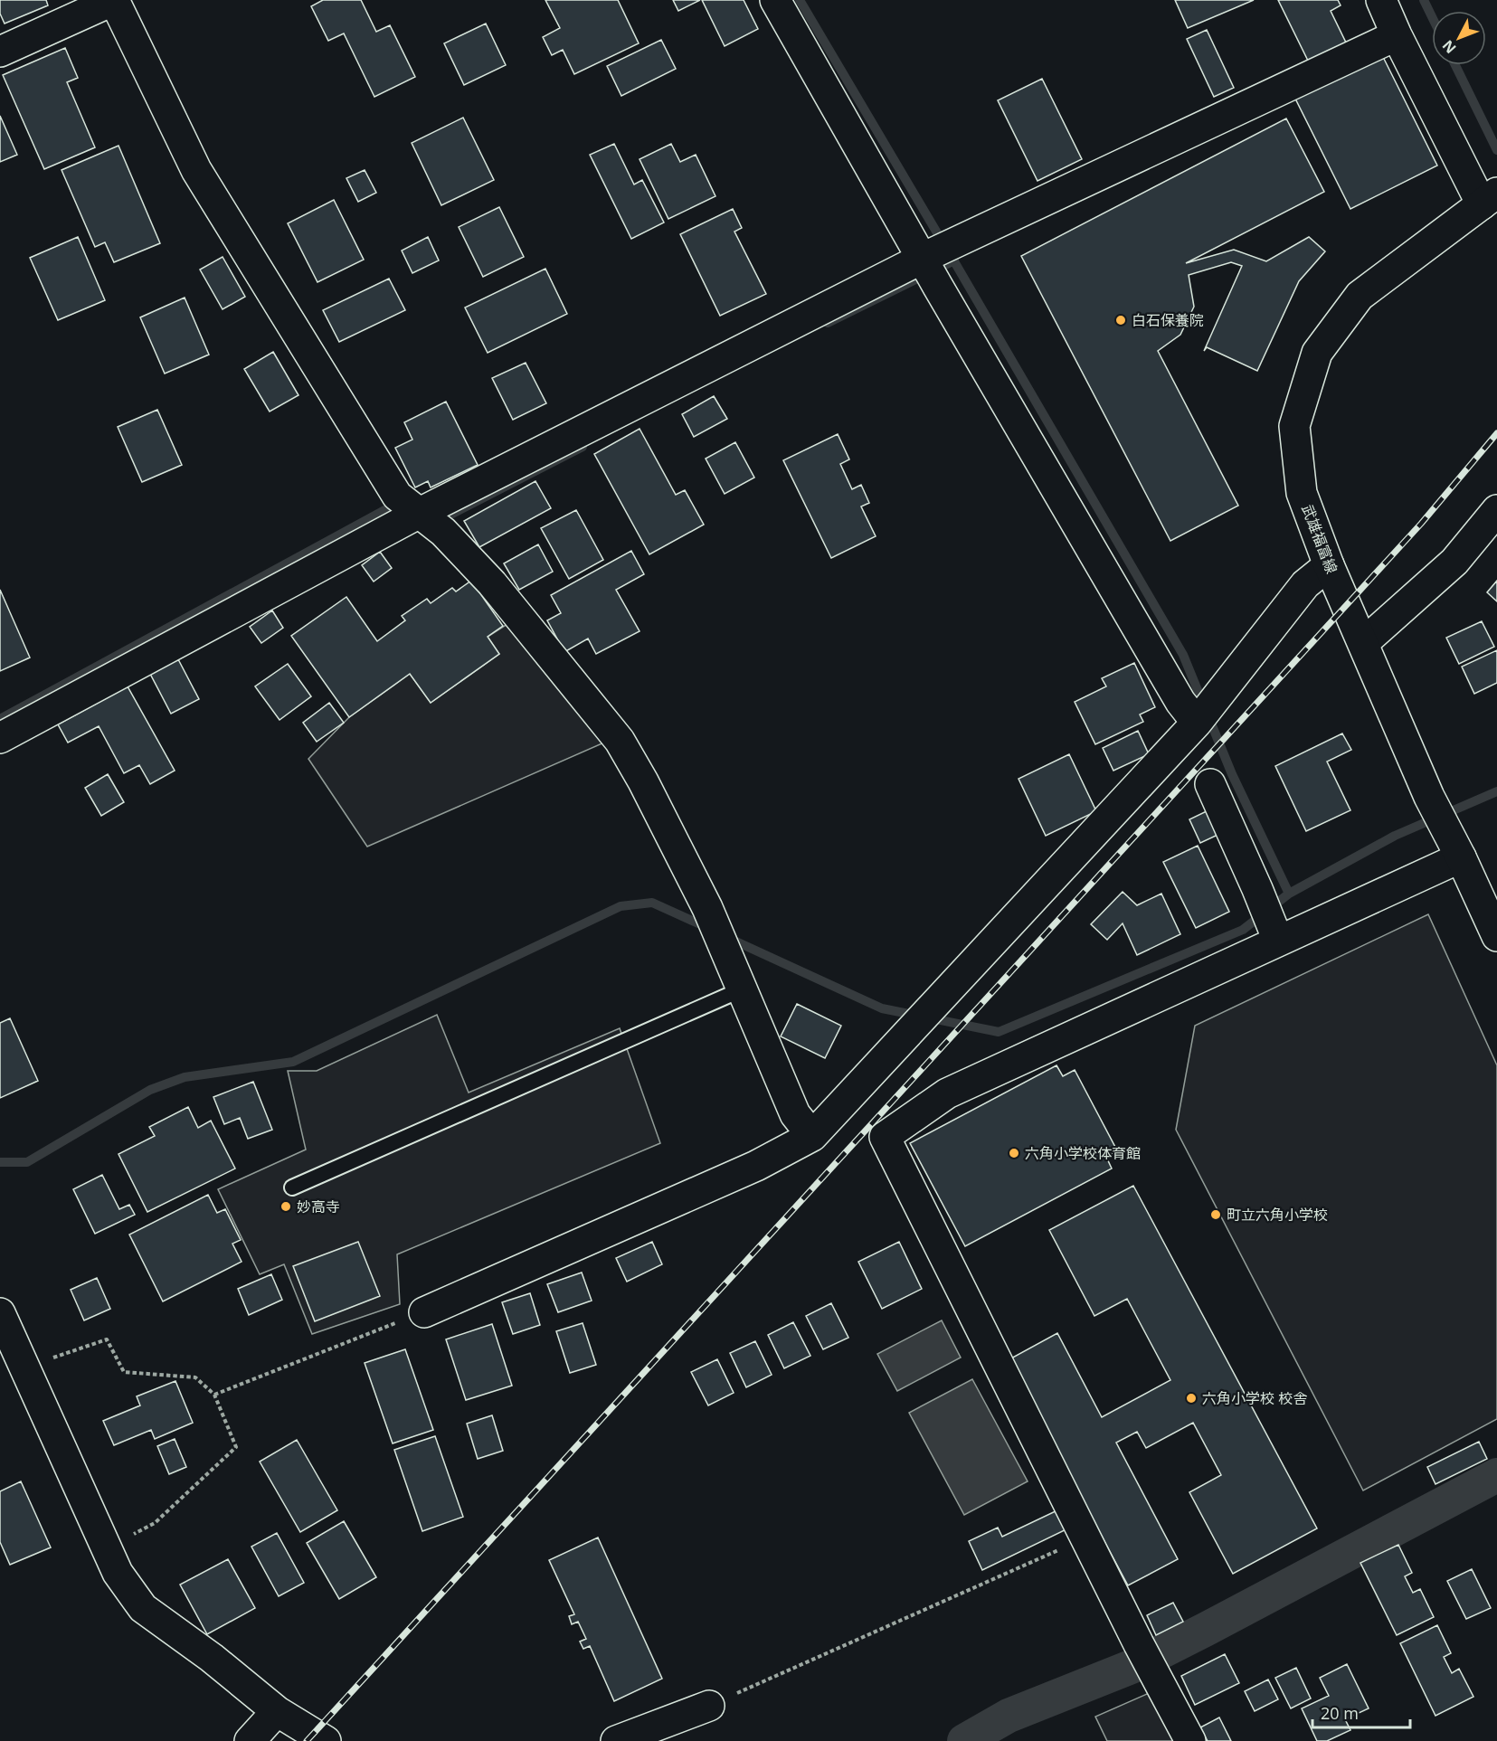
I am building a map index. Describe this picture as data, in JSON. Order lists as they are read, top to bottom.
{
  "streets": {
    "street": ["武雄福富線"]
  },
  "places": [
    "白石保養院",
    "六角小学校体育館",
    "妙高寺",
    "町立六角小学校",
    "六角小学校 校舎"
  ],
  "scale_bar": "20 m",
  "north": "bottom left"
}
